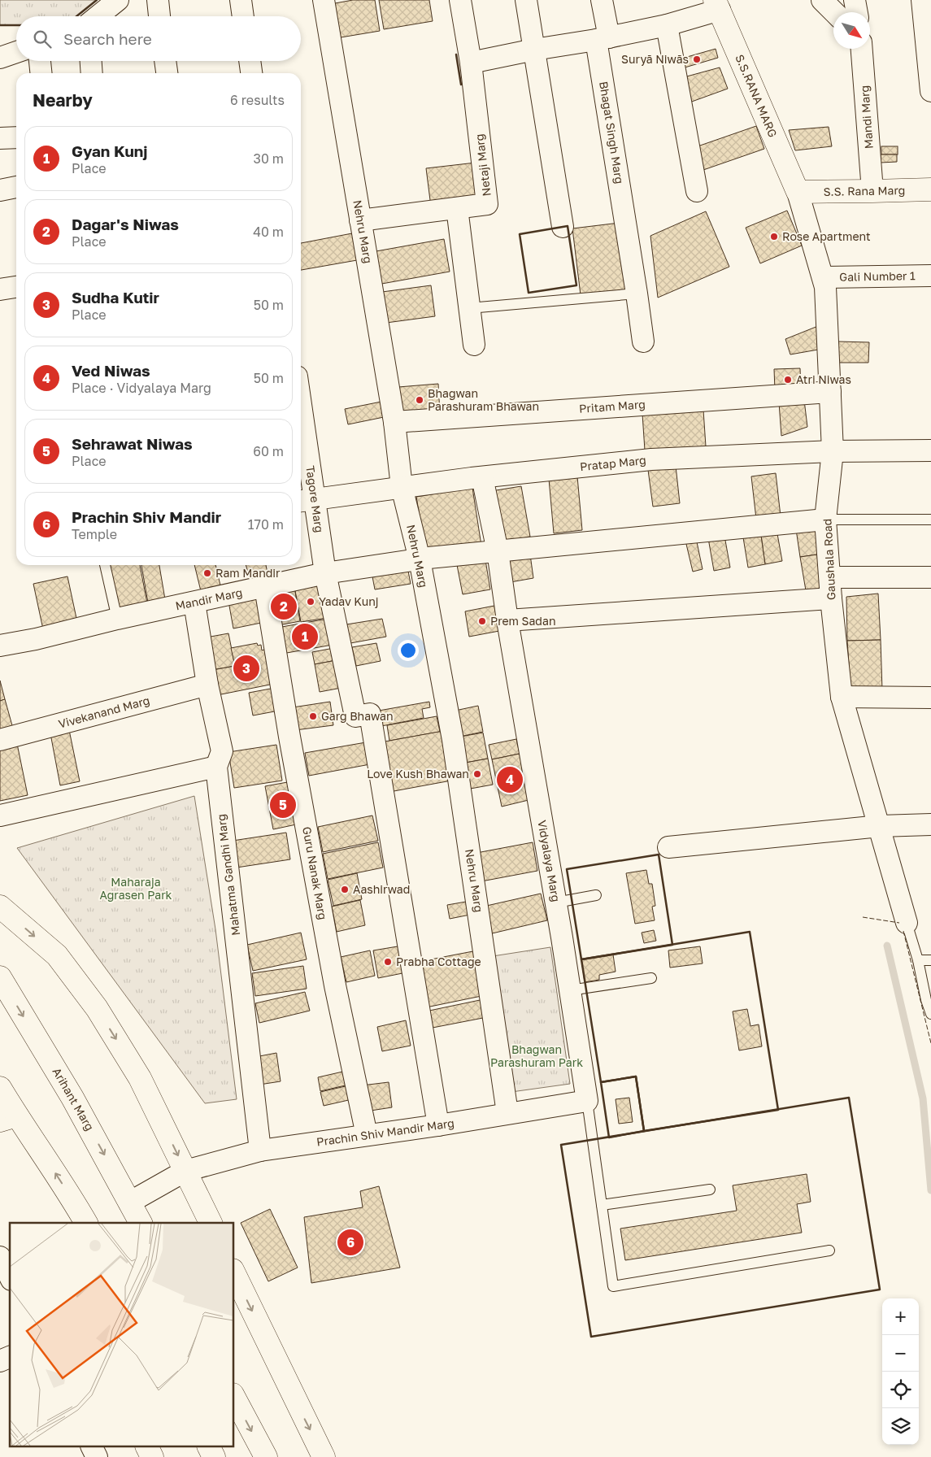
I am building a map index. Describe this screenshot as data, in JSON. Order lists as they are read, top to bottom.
{
  "streets": {
    "street": [
      "S.S.RANA MARG",
      "Mandi Marg",
      "Bhagat Singh Marg",
      "Netaji Marg",
      "S.S. Rana Marg",
      "Nehru Marg",
      "Gali Number 1",
      "Pritam Marg",
      "Pratap Marg",
      "Tagore Marg",
      "Gaushala Road",
      "Mandir Marg",
      "Vivekanand Marg",
      "Vidyalaya Marg",
      "Guru Nanak Marg",
      "Mahatma Gandhi Marg",
      "Arihant Marg",
      "Prachin Shiv Mandir Marg"
    ]
  },
  "crossings": [
    ["S.S.RANA MARG", "S.S. Rana Marg"],
    ["S.S.RANA MARG", "Gaushala Road"],
    ["Mandi Marg", "S.S. Rana Marg"],
    ["Netaji Marg", "Nehru Marg"],
    ["S.S. Rana Marg", "Gaushala Road"],
    ["Nehru Marg", "Pritam Marg"],
    ["Nehru Marg", "Pratap Marg"],
    ["Nehru Marg", "Mandir Marg"],
    ["Nehru Marg", "Prachin Shiv Mandir Marg"],
    ["Gali Number 1", "Gaushala Road"],
    ["Pritam Marg", "Gaushala Road"],
    ["Pratap Marg", "Tagore Marg"],
    ["Pratap Marg", "Gaushala Road"],
    ["Pratap Marg", "Vidyalaya Marg"],
    ["Tagore Marg", "Mandir Marg"],
    ["Tagore Marg", "Prachin Shiv Mandir Marg"],
    ["Gaushala Road", "Mandir Marg"],
    ["Mandir Marg", "Vidyalaya Marg"],
    ["Mandir Marg", "Guru Nanak Marg"],
    ["Mandir Marg", "Mahatma Gandhi Marg"],
    ["Vivekanand Marg", "Mahatma Gandhi Marg"],
    ["Vidyalaya Marg", "Prachin Shiv Mandir Marg"],
    ["Guru Nanak Marg", "Prachin Shiv Mandir Marg"],
    ["Mahatma Gandhi Marg", "Prachin Shiv Mandir Marg"],
    ["Arihant Marg", "Prachin Shiv Mandir Marg"]
  ],
  "parks": ["Maharaja Agrasen Park", "Bhagwan Parashuram Park"],
  "places": [
    "Suryā Niwās",
    "Rose Apartment",
    "Atri Niwas",
    "Bhagwan Parashuram Bhawan",
    "Ram Mandir",
    "Yadav Kunj",
    "Prem Sadan",
    "Garg Bhawan",
    "Love Kush Bhawan",
    "Aashirwad",
    "Prabha Cottage"
  ],
  "north": "bottom right",
  "page": {
    "search": "Search here",
    "heading": ["Nearby", "6 results"],
    "list": [
      {
        "mark": "1",
        "name": "Gyan Kunj",
        "note": "Place",
        "value": "30 m"
      },
      {
        "mark": "2",
        "name": "Dagar's Niwas",
        "note": "Place",
        "value": "40 m"
      },
      {
        "mark": "3",
        "name": "Sudha Kutir",
        "note": "Place",
        "value": "50 m"
      },
      {
        "mark": "4",
        "name": "Ved Niwas",
        "note": "Place · Vidyalaya Marg",
        "value": "50 m"
      },
      {
        "mark": "5",
        "name": "Sehrawat Niwas",
        "note": "Place",
        "value": "60 m"
      },
      {
        "mark": "6",
        "name": "Prachin Shiv Mandir",
        "note": "Temple",
        "value": "170 m"
      }
    ],
    "pins": [
      "2",
      "1",
      "3",
      "4",
      "5",
      "6"
    ],
    "map_buttons": ["+", "−"]
  }
}
